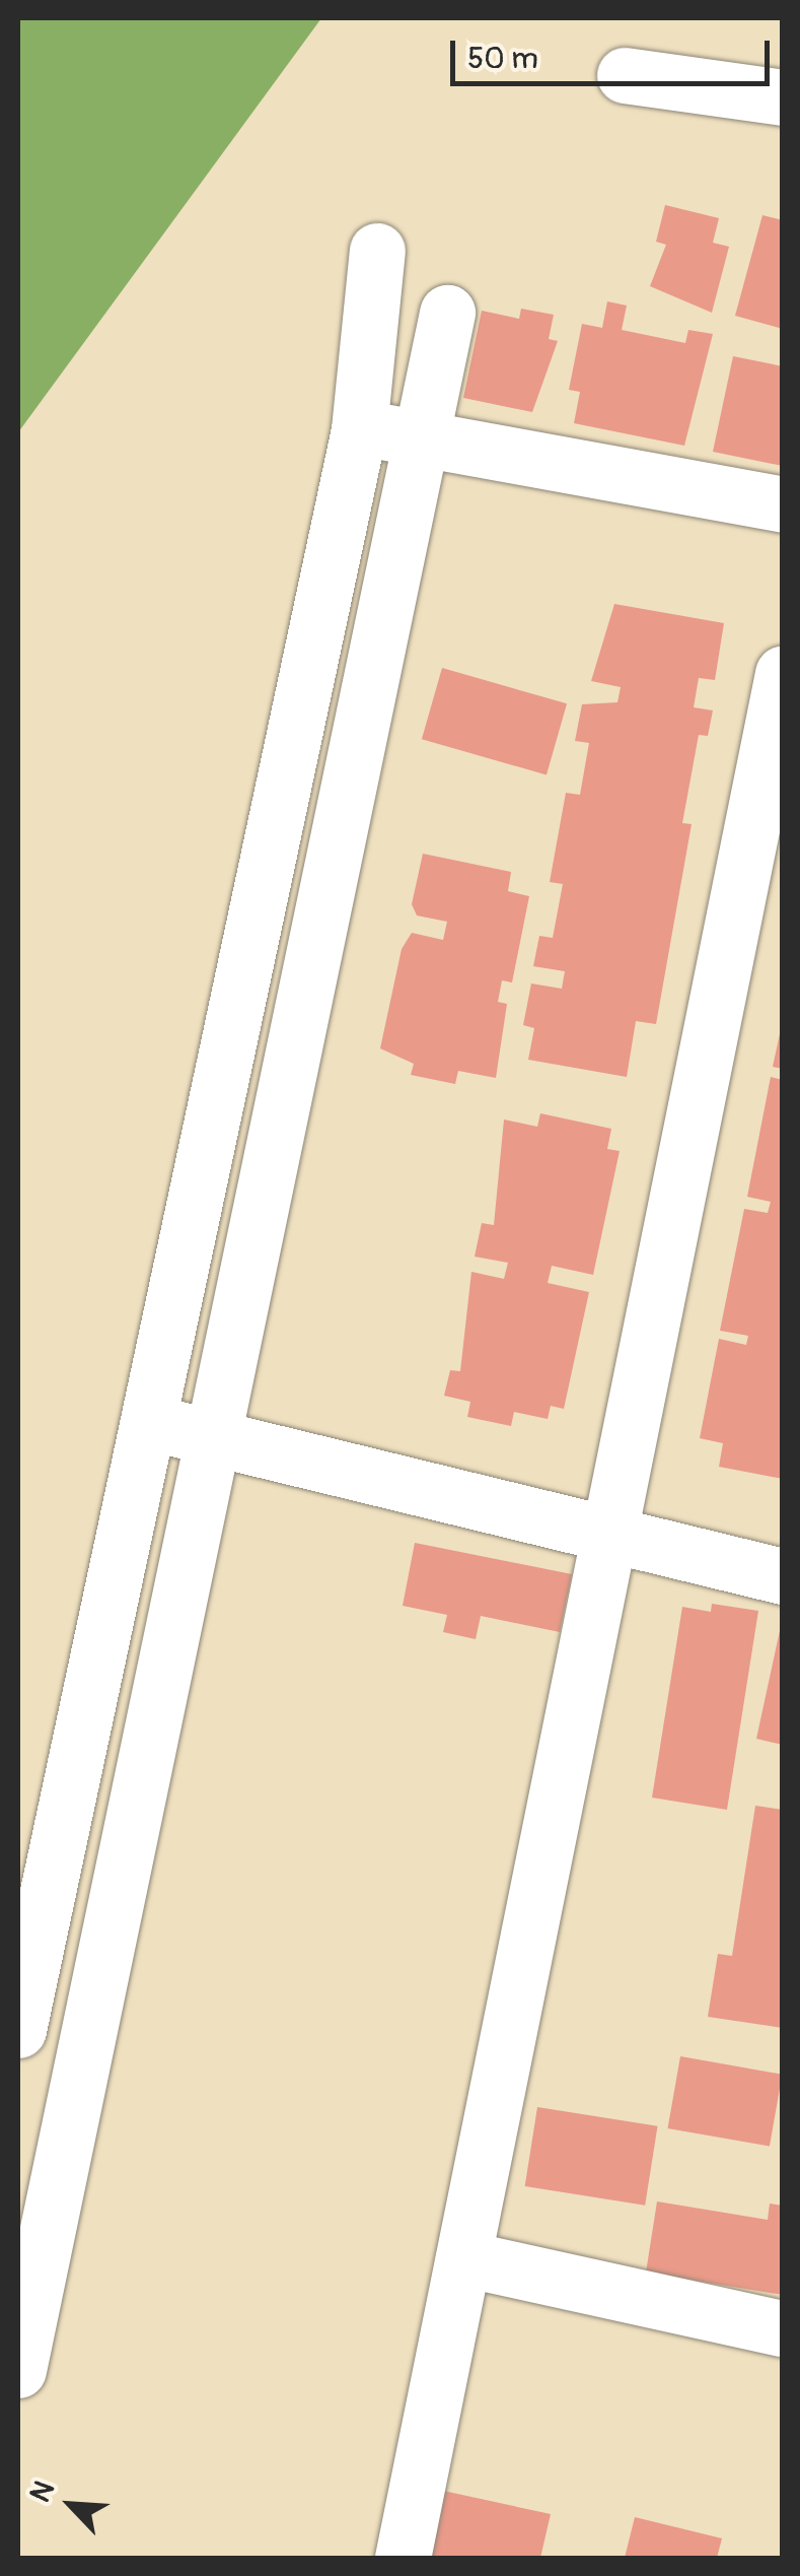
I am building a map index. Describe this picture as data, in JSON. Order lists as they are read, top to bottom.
{
  "scale_bar": "50 m",
  "north": "top left"
}
